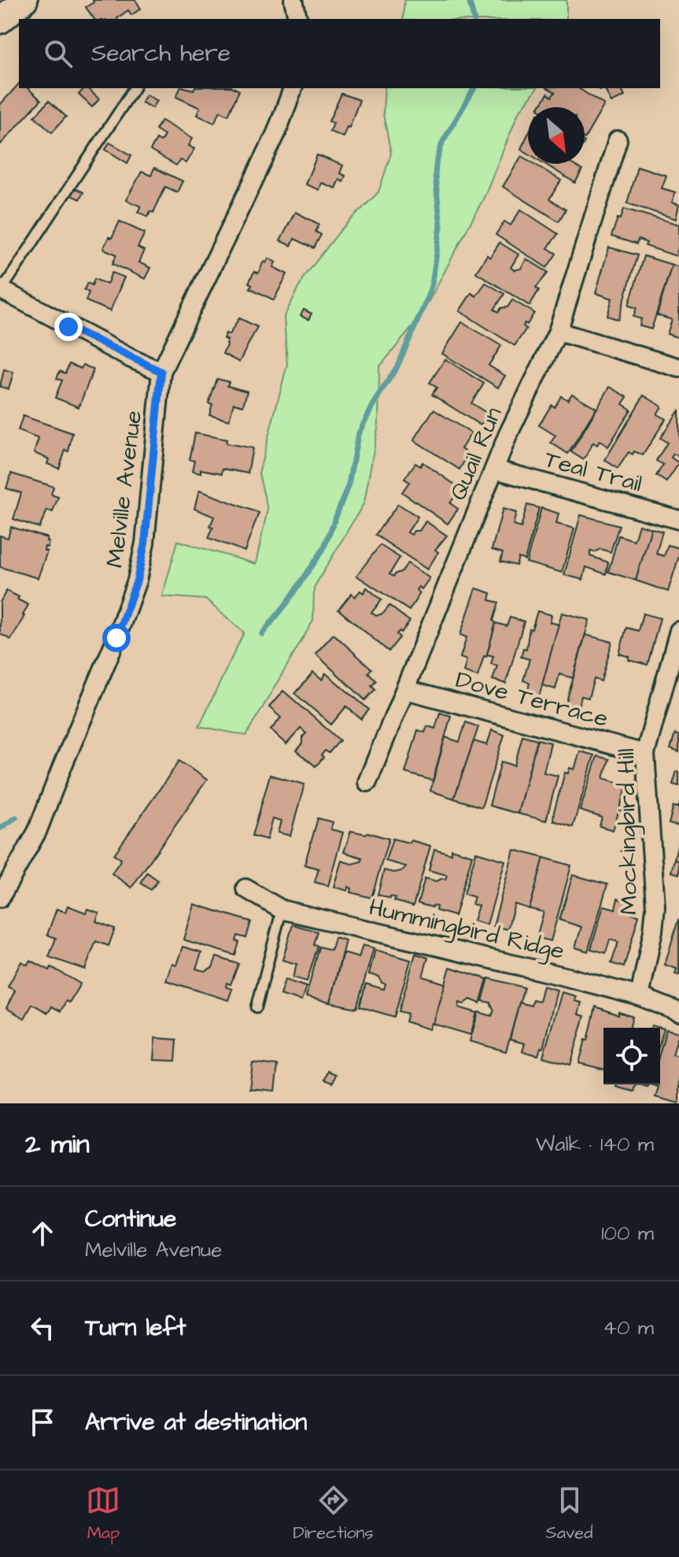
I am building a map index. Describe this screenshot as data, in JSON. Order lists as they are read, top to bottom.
{
  "streets": {
    "street": [
      "Quail Run",
      "Teal Trail",
      "Melville Avenue",
      "Dove Terrace",
      "Mockingbird Hill",
      "Hummingbird Ridge"
    ]
  },
  "crossings": [
    ["Quail Run", "Teal Trail"],
    ["Quail Run", "Dove Terrace"],
    ["Dove Terrace", "Mockingbird Hill"],
    ["Mockingbird Hill", "Hummingbird Ridge"]
  ],
  "north": "bottom right",
  "page": {
    "search": "Search here",
    "heading": ["2 min", "Walk · 140 m"],
    "list": [
      ["Continue", "Melville Avenue", "100 m"],
      ["Turn left", "40 m"],
      "Arrive at destination"
    ],
    "nav": ["Map", "Directions", "Saved"]
  }
}
